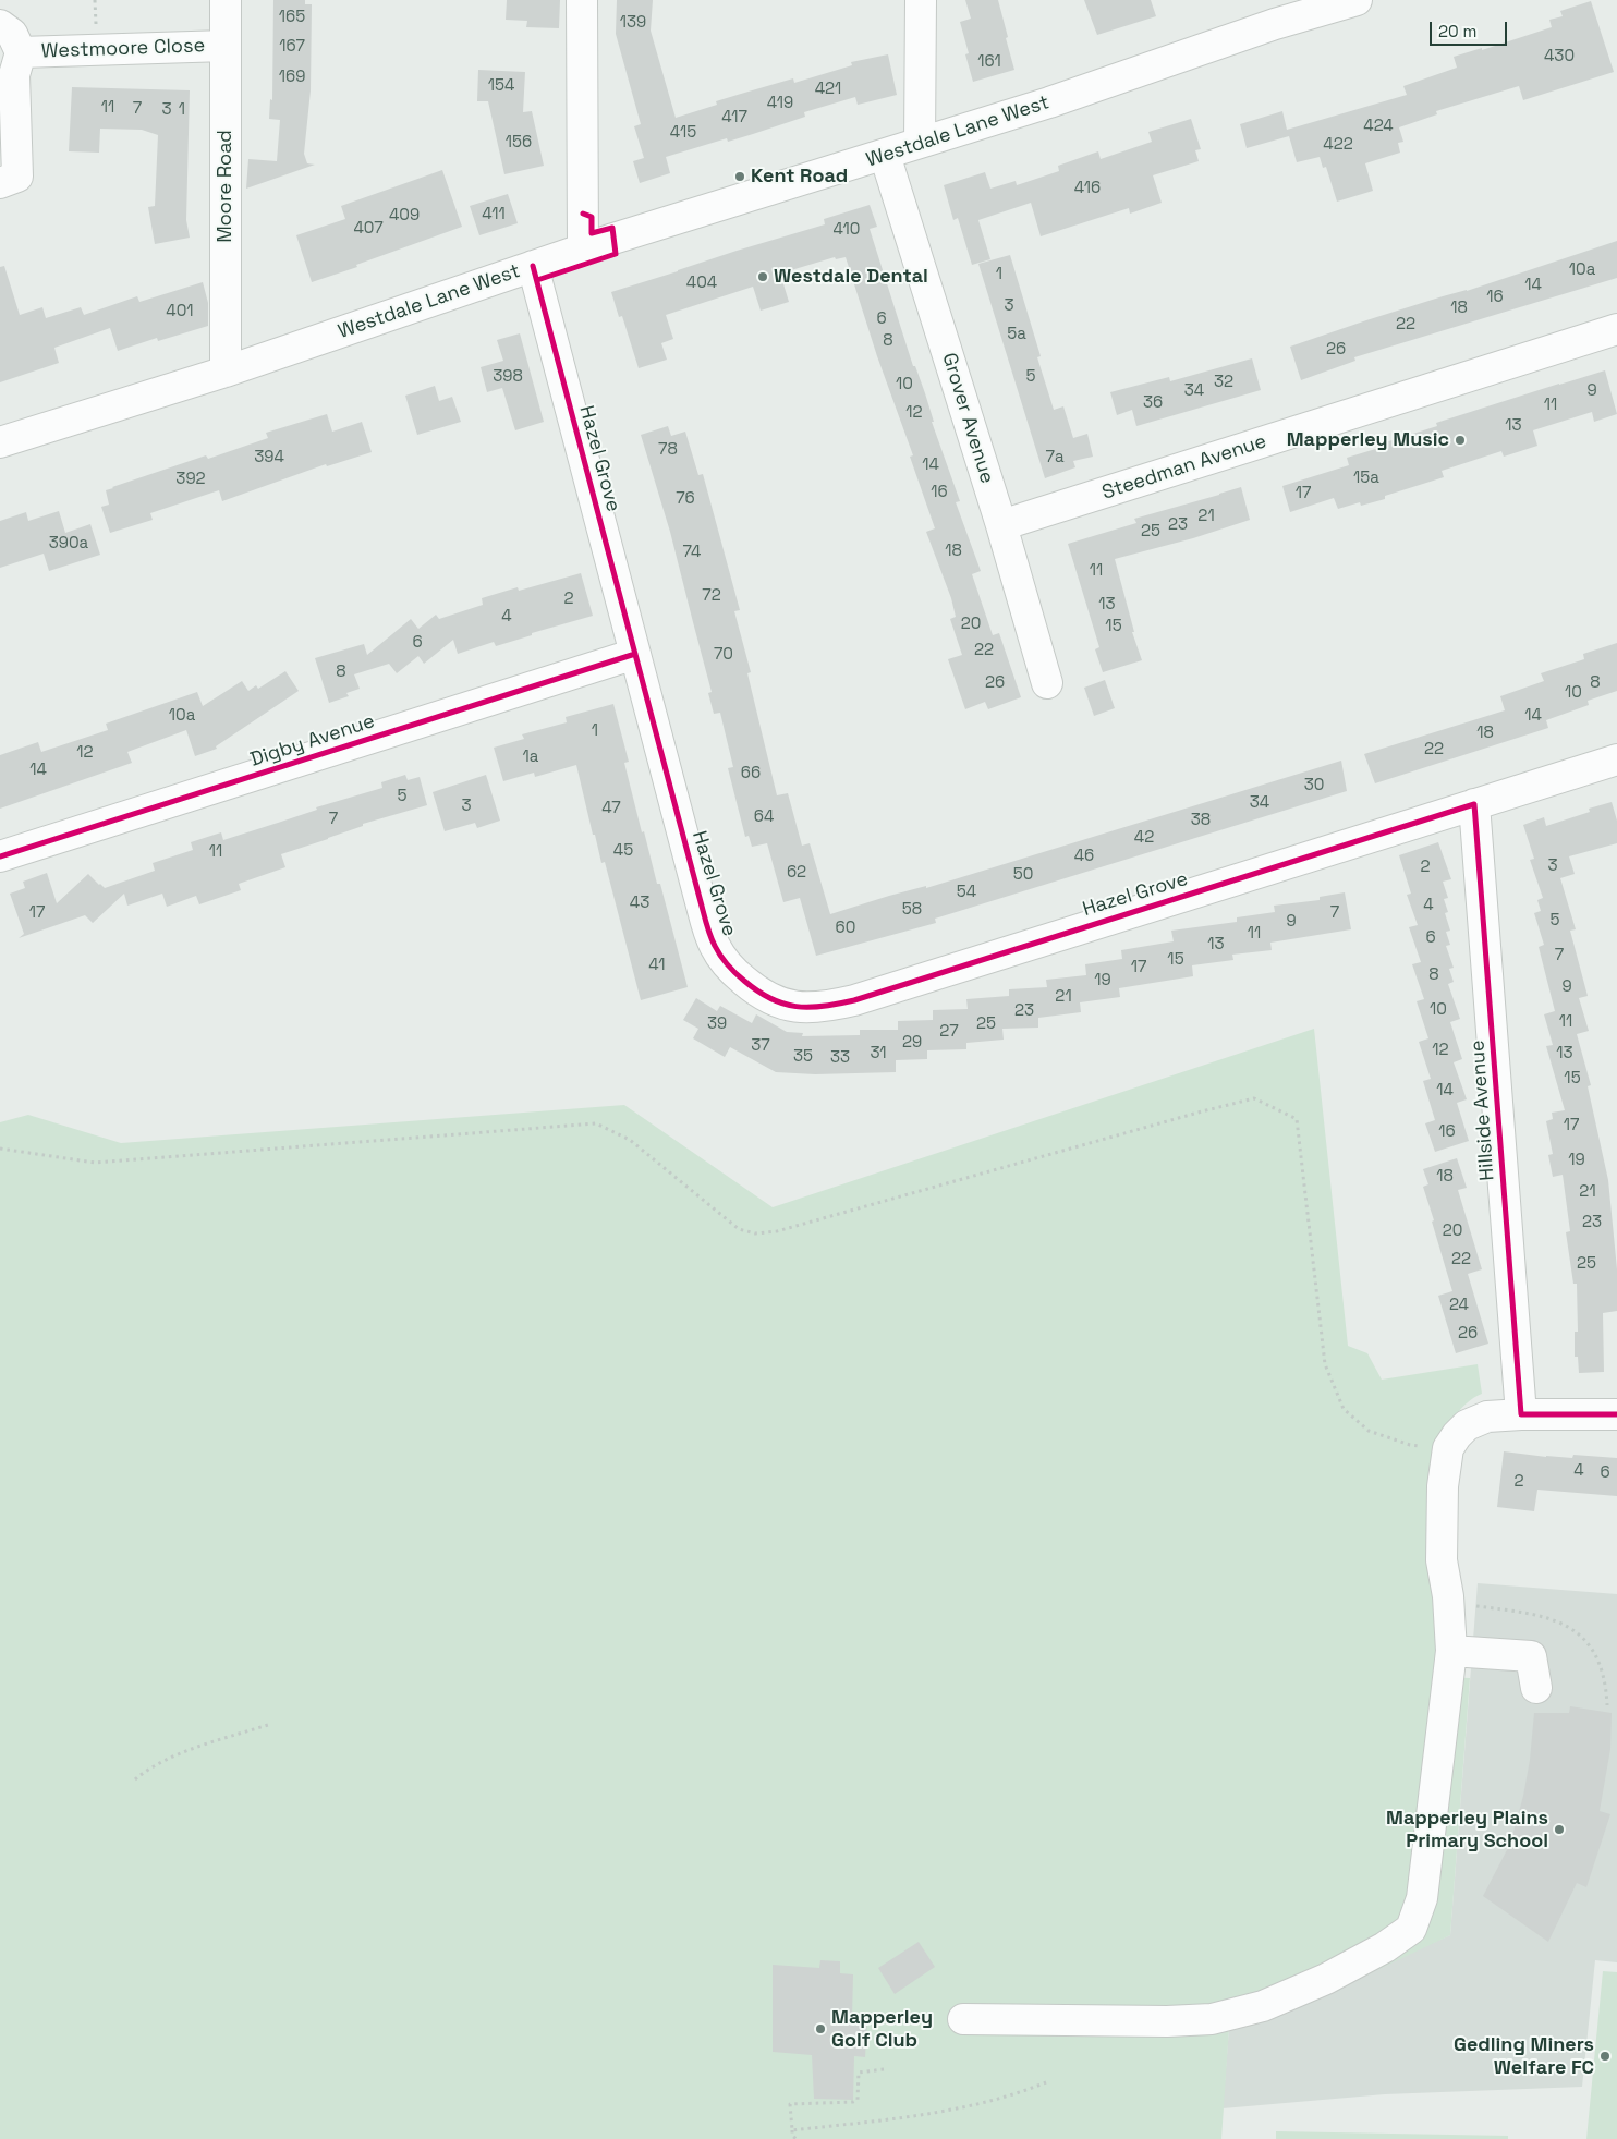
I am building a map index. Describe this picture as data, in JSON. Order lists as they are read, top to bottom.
{
  "streets": {
    "street": [
      "Westmoore Close",
      "Westdale Lane West",
      "Moore Road",
      "Grover Avenue",
      "Hazel Grove",
      "Steedman Avenue",
      "Digby Avenue",
      "Hillside Avenue"
    ]
  },
  "crossings": [
    ["Westmoore Close", "Moore Road"],
    ["Westdale Lane West", "Moore Road"],
    ["Westdale Lane West", "Grover Avenue"],
    ["Westdale Lane West", "Hazel Grove"],
    ["Grover Avenue", "Steedman Avenue"],
    ["Hazel Grove", "Digby Avenue"],
    ["Hazel Grove", "Hillside Avenue"]
  ],
  "places": [
    "Kent Road",
    "Westdale Dental",
    "Mapperley Music",
    "Mapperley Plains Primary School",
    "Mapperley Golf Club",
    "Gedling Miners Welfare FC"
  ],
  "house_numbers": [
    "165",
    "139",
    "167",
    "430",
    "161",
    "169",
    "154",
    "421",
    "419",
    "11",
    "7",
    "3",
    "1",
    "417",
    "424",
    "415",
    "156",
    "422",
    "416",
    "411",
    "409",
    "407",
    "410",
    "10a",
    "1",
    "404",
    "14",
    "16",
    "3",
    "18",
    "401",
    "6",
    "22",
    "5a",
    "8",
    "26",
    "398",
    "5",
    "32",
    "10",
    "34",
    "9",
    "36",
    "11",
    "12",
    "13",
    "78",
    "394",
    "7a",
    "14",
    "15a",
    "392",
    "16",
    "17",
    "76",
    "21",
    "23",
    "25",
    "390a",
    "18",
    "74",
    "11",
    "72",
    "2",
    "13",
    "4",
    "20",
    "15",
    "6",
    "22",
    "70",
    "8",
    "26",
    "8",
    "10",
    "10a",
    "14",
    "1",
    "18",
    "22",
    "12",
    "1a",
    "14",
    "66",
    "30",
    "5",
    "34",
    "3",
    "47",
    "64",
    "7",
    "38",
    "42",
    "45",
    "11",
    "46",
    "3",
    "2",
    "62",
    "50",
    "54",
    "43",
    "4",
    "58",
    "17",
    "7",
    "5",
    "9",
    "60",
    "11",
    "6",
    "13",
    "7",
    "15",
    "41",
    "17",
    "8",
    "19",
    "9",
    "21",
    "10",
    "23",
    "11",
    "39",
    "25",
    "27",
    "29",
    "37",
    "12",
    "31",
    "13",
    "35",
    "33",
    "15",
    "14",
    "17",
    "16",
    "19",
    "18",
    "21",
    "23",
    "20",
    "22",
    "25",
    "24",
    "26",
    "4",
    "6",
    "2"
  ],
  "scale_bar": "20 m"
}
